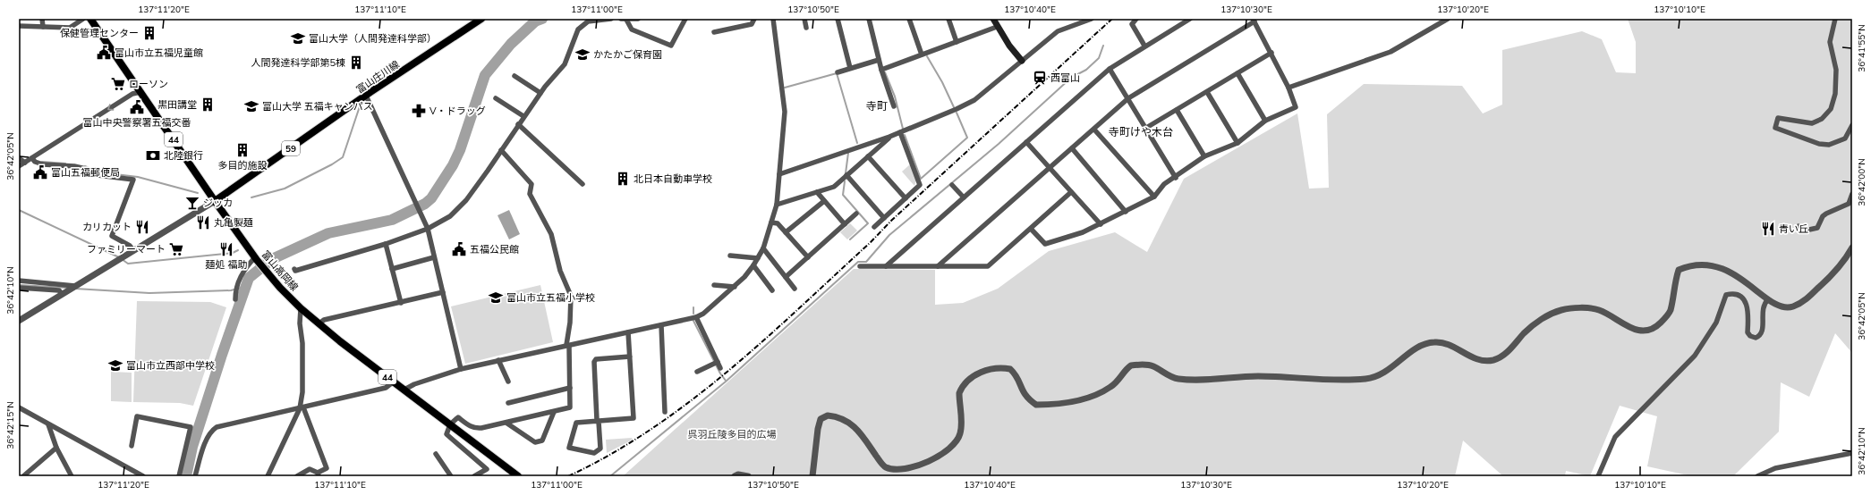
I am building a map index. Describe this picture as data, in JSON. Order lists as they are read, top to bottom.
{
  "streets": {
    "main road": [
      "富山庄川線",
      "44",
      "59",
      "富山高岡線"
    ]
  },
  "crossings": [
    ["富山庄川線", "富山高岡線"]
  ],
  "districts": ["寺町", "寺町けや木台"],
  "parks": ["呉羽丘陵多目的広場"],
  "places": {
    "building": [
      "保健管理センター",
      "人間発達科学部第5棟",
      "黒田講堂",
      "多目的施設",
      "北日本自動車学校"
    ],
    "school or university": [
      "富山大学（人間発達科学部）",
      "かたかご保育園",
      "富山大学 五福キャンパス",
      "富山市立五福小学校",
      "富山市立西部中学校"
    ],
    "public building": [
      "富山市立五福児童館",
      "富山中央警察署五福交番",
      "富山五福郵便局",
      "五福公民館"
    ],
    "station": ["西富山"],
    "supermarket": ["ローソン", "ファミリーマート"],
    "pharmacy": ["V・ドラッグ"],
    "bank": ["北陸銀行"],
    "bar": ["ジッカ"],
    "restaurant": [
      "丸亀製麺",
      "カリカット",
      "青い丘",
      "麺処 福助"
    ]
  },
  "coordinates": [
    "137°11'20\"E",
    "137°11'10\"E",
    "137°11'00\"E",
    "137°10'50\"E",
    "137°10'40\"E",
    "137°10'30\"E",
    "137°10'20\"E",
    "137°10'10\"E",
    "36°41'55\"N",
    "36°42'05\"N",
    "36°42'00\"N",
    "36°42'10\"N",
    "36°42'15\"N"
  ]
}
